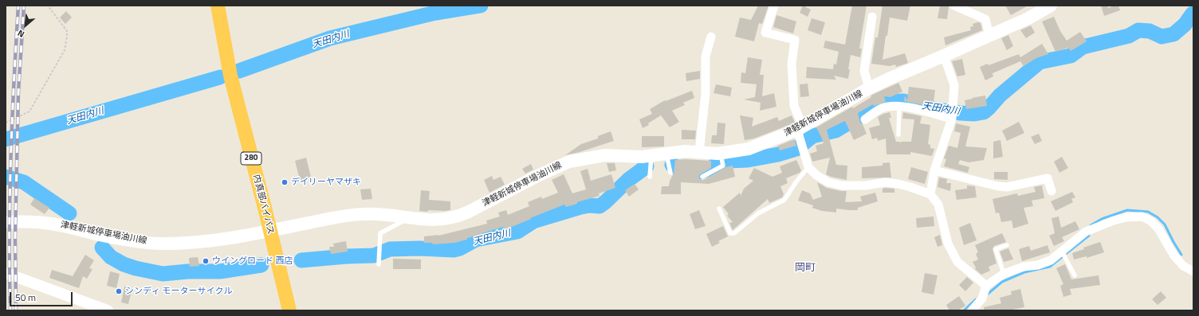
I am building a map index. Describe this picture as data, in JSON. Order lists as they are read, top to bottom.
{
  "streets": {
    "highway": ["280", "内真部バイパス"],
    "main road": ["津軽新城停車場油川線"]
  },
  "crossings": [
    ["津軽新城停車場油川線", "内真部バイパス"]
  ],
  "districts": ["岡町"],
  "water": ["天田内川"],
  "places": ["デイリーヤマザキ", "ウイングロード 西店", "シンディ モーターサイクル"],
  "scale_bar": "50 m",
  "north": "bottom left"
}
